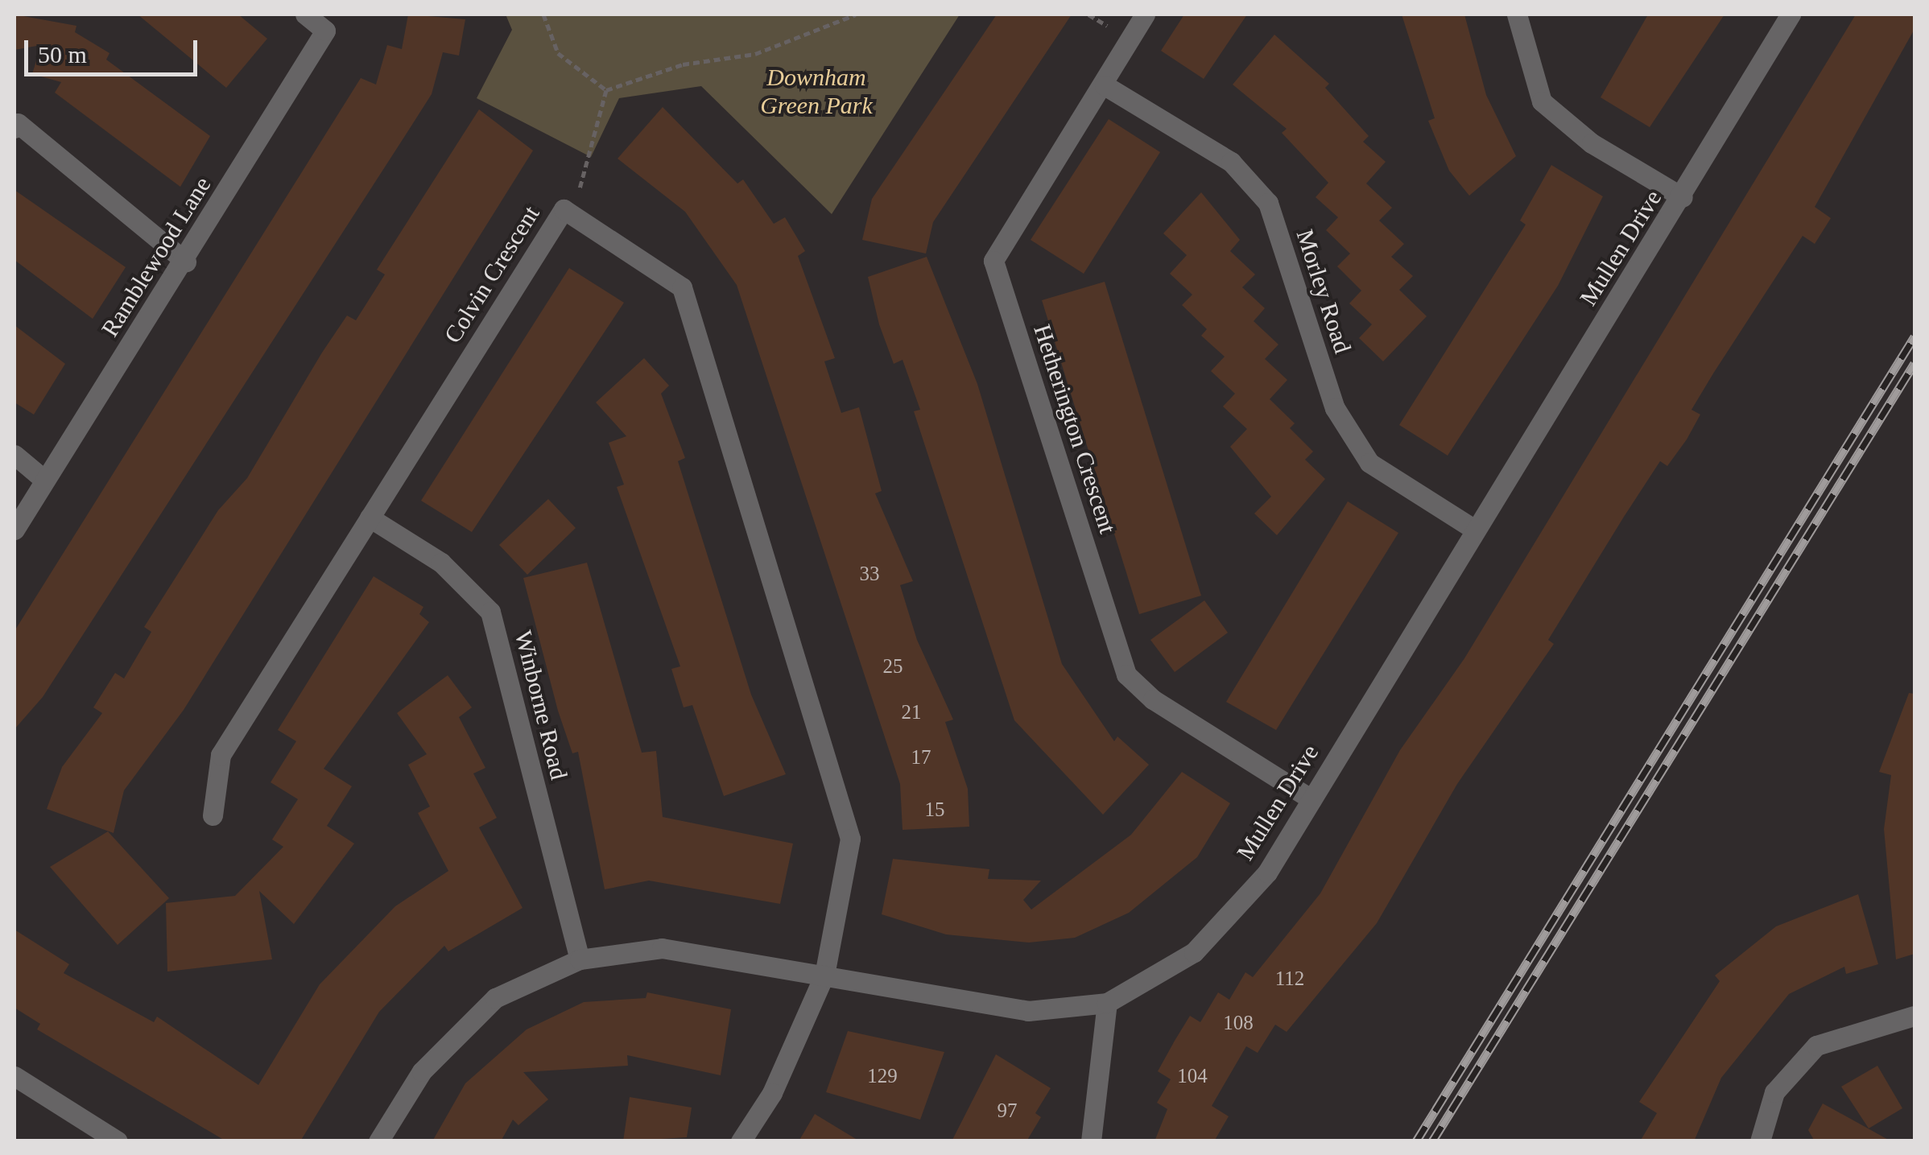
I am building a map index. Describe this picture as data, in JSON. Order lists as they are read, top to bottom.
{
  "streets": {
    "street": [
      "Mullen Drive",
      "Ramblewood Lane",
      "Colvin Crescent",
      "Morley Road",
      "Hetherington Crescent",
      "Winborne Road"
    ]
  },
  "crossings": [
    ["Mullen Drive", "Colvin Crescent"],
    ["Mullen Drive", "Morley Road"],
    ["Mullen Drive", "Hetherington Crescent"],
    ["Mullen Drive", "Winborne Road"],
    ["Colvin Crescent", "Winborne Road"],
    ["Morley Road", "Hetherington Crescent"]
  ],
  "parks": ["Downham Green Park"],
  "house_numbers": [
    "33",
    "25",
    "21",
    "17",
    "15",
    "112",
    "108",
    "129",
    "104",
    "97"
  ],
  "scale_bar": "50 m"
}
